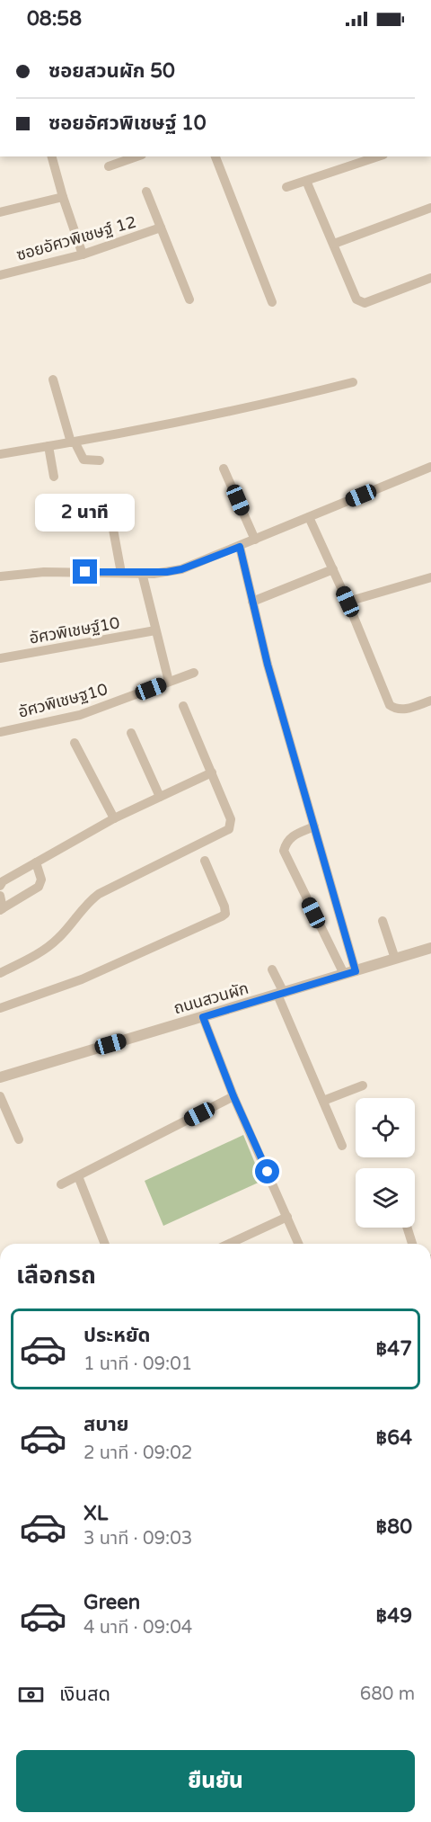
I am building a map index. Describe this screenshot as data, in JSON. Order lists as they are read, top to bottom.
{
  "streets": {
    "street": [
      "ซอยอัศวพิเชษฐ์ 12",
      "อัศวพิเชษฐ์10",
      "อัศวพิเชษฐ10",
      "ถนนสวนผัก"
    ]
  },
  "page": {
    "status": "08:58",
    "banner": ["ซอยสวนผัก 50", "ซอยอัศวพิเชษฐ์ 10"],
    "bubble": "2 นาที",
    "heading": "เลือกรถ",
    "list": [
      {
        "name": "ประหยัด",
        "note": "1 นาที · 09:01",
        "value": "฿47"
      },
      {
        "name": "สบาย",
        "note": "2 นาที · 09:02",
        "value": "฿64"
      },
      {
        "name": "XL",
        "note": "3 นาที · 09:03",
        "value": "฿80"
      },
      {
        "name": "Green",
        "note": "4 นาที · 09:04",
        "value": "฿49"
      }
    ],
    "pay": ["เงินสด", "680 m"],
    "buttons": "ยืนยัน"
  }
}
